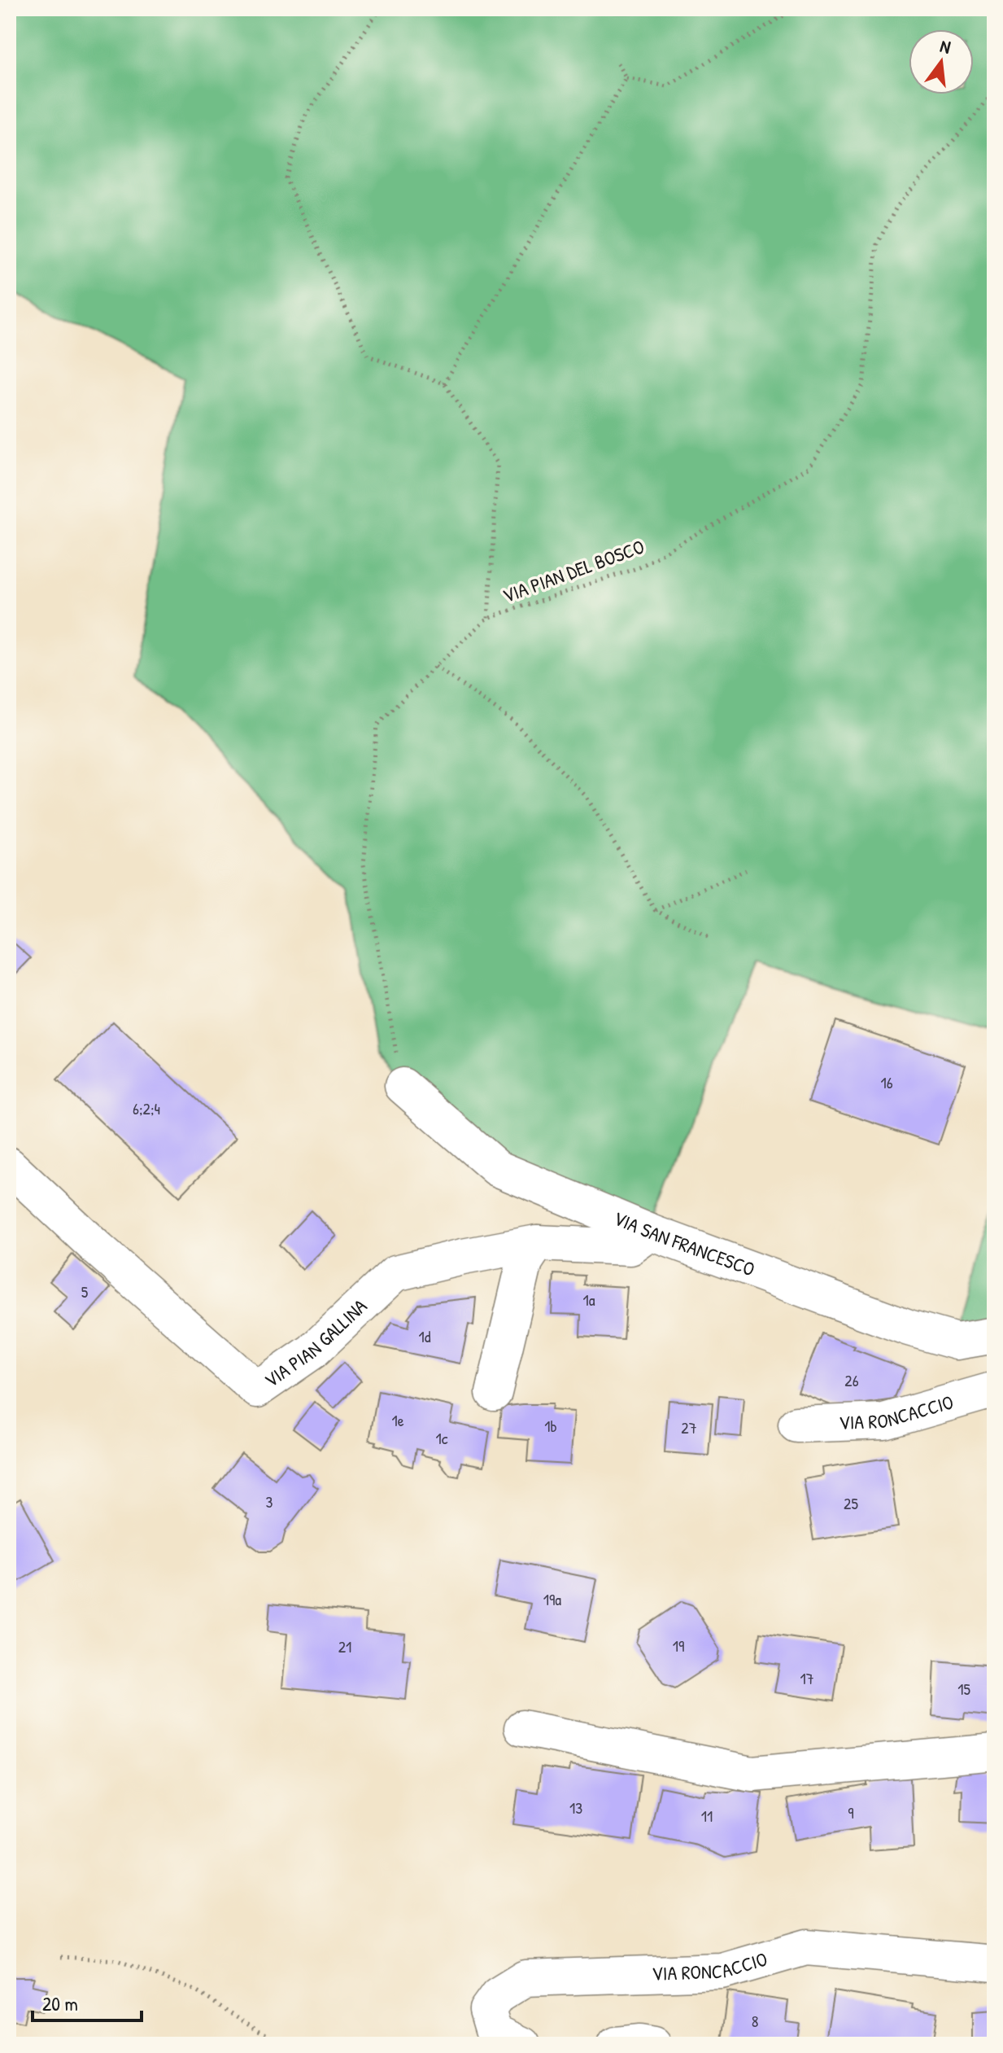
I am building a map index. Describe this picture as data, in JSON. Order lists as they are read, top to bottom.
{
  "streets": {
    "street": ["VIA SAN FRANCESCO", "VIA PIAN GALLINA", "VIA RONCACCIO"],
    "path": ["VIA PIAN DEL BOSCO"]
  },
  "crossings": [
    ["VIA PIAN DEL BOSCO", "VIA SAN FRANCESCO"],
    ["VIA SAN FRANCESCO", "VIA PIAN GALLINA"]
  ],
  "house_numbers": [
    "16",
    "6;2;4",
    "5",
    "1a",
    "1d",
    "26",
    "1e",
    "1b",
    "27",
    "1c",
    "3",
    "25",
    "19a",
    "19",
    "21",
    "17",
    "15",
    "13",
    "9",
    "11",
    "8"
  ],
  "scale_bar": "20 m",
  "north": "top"
}
